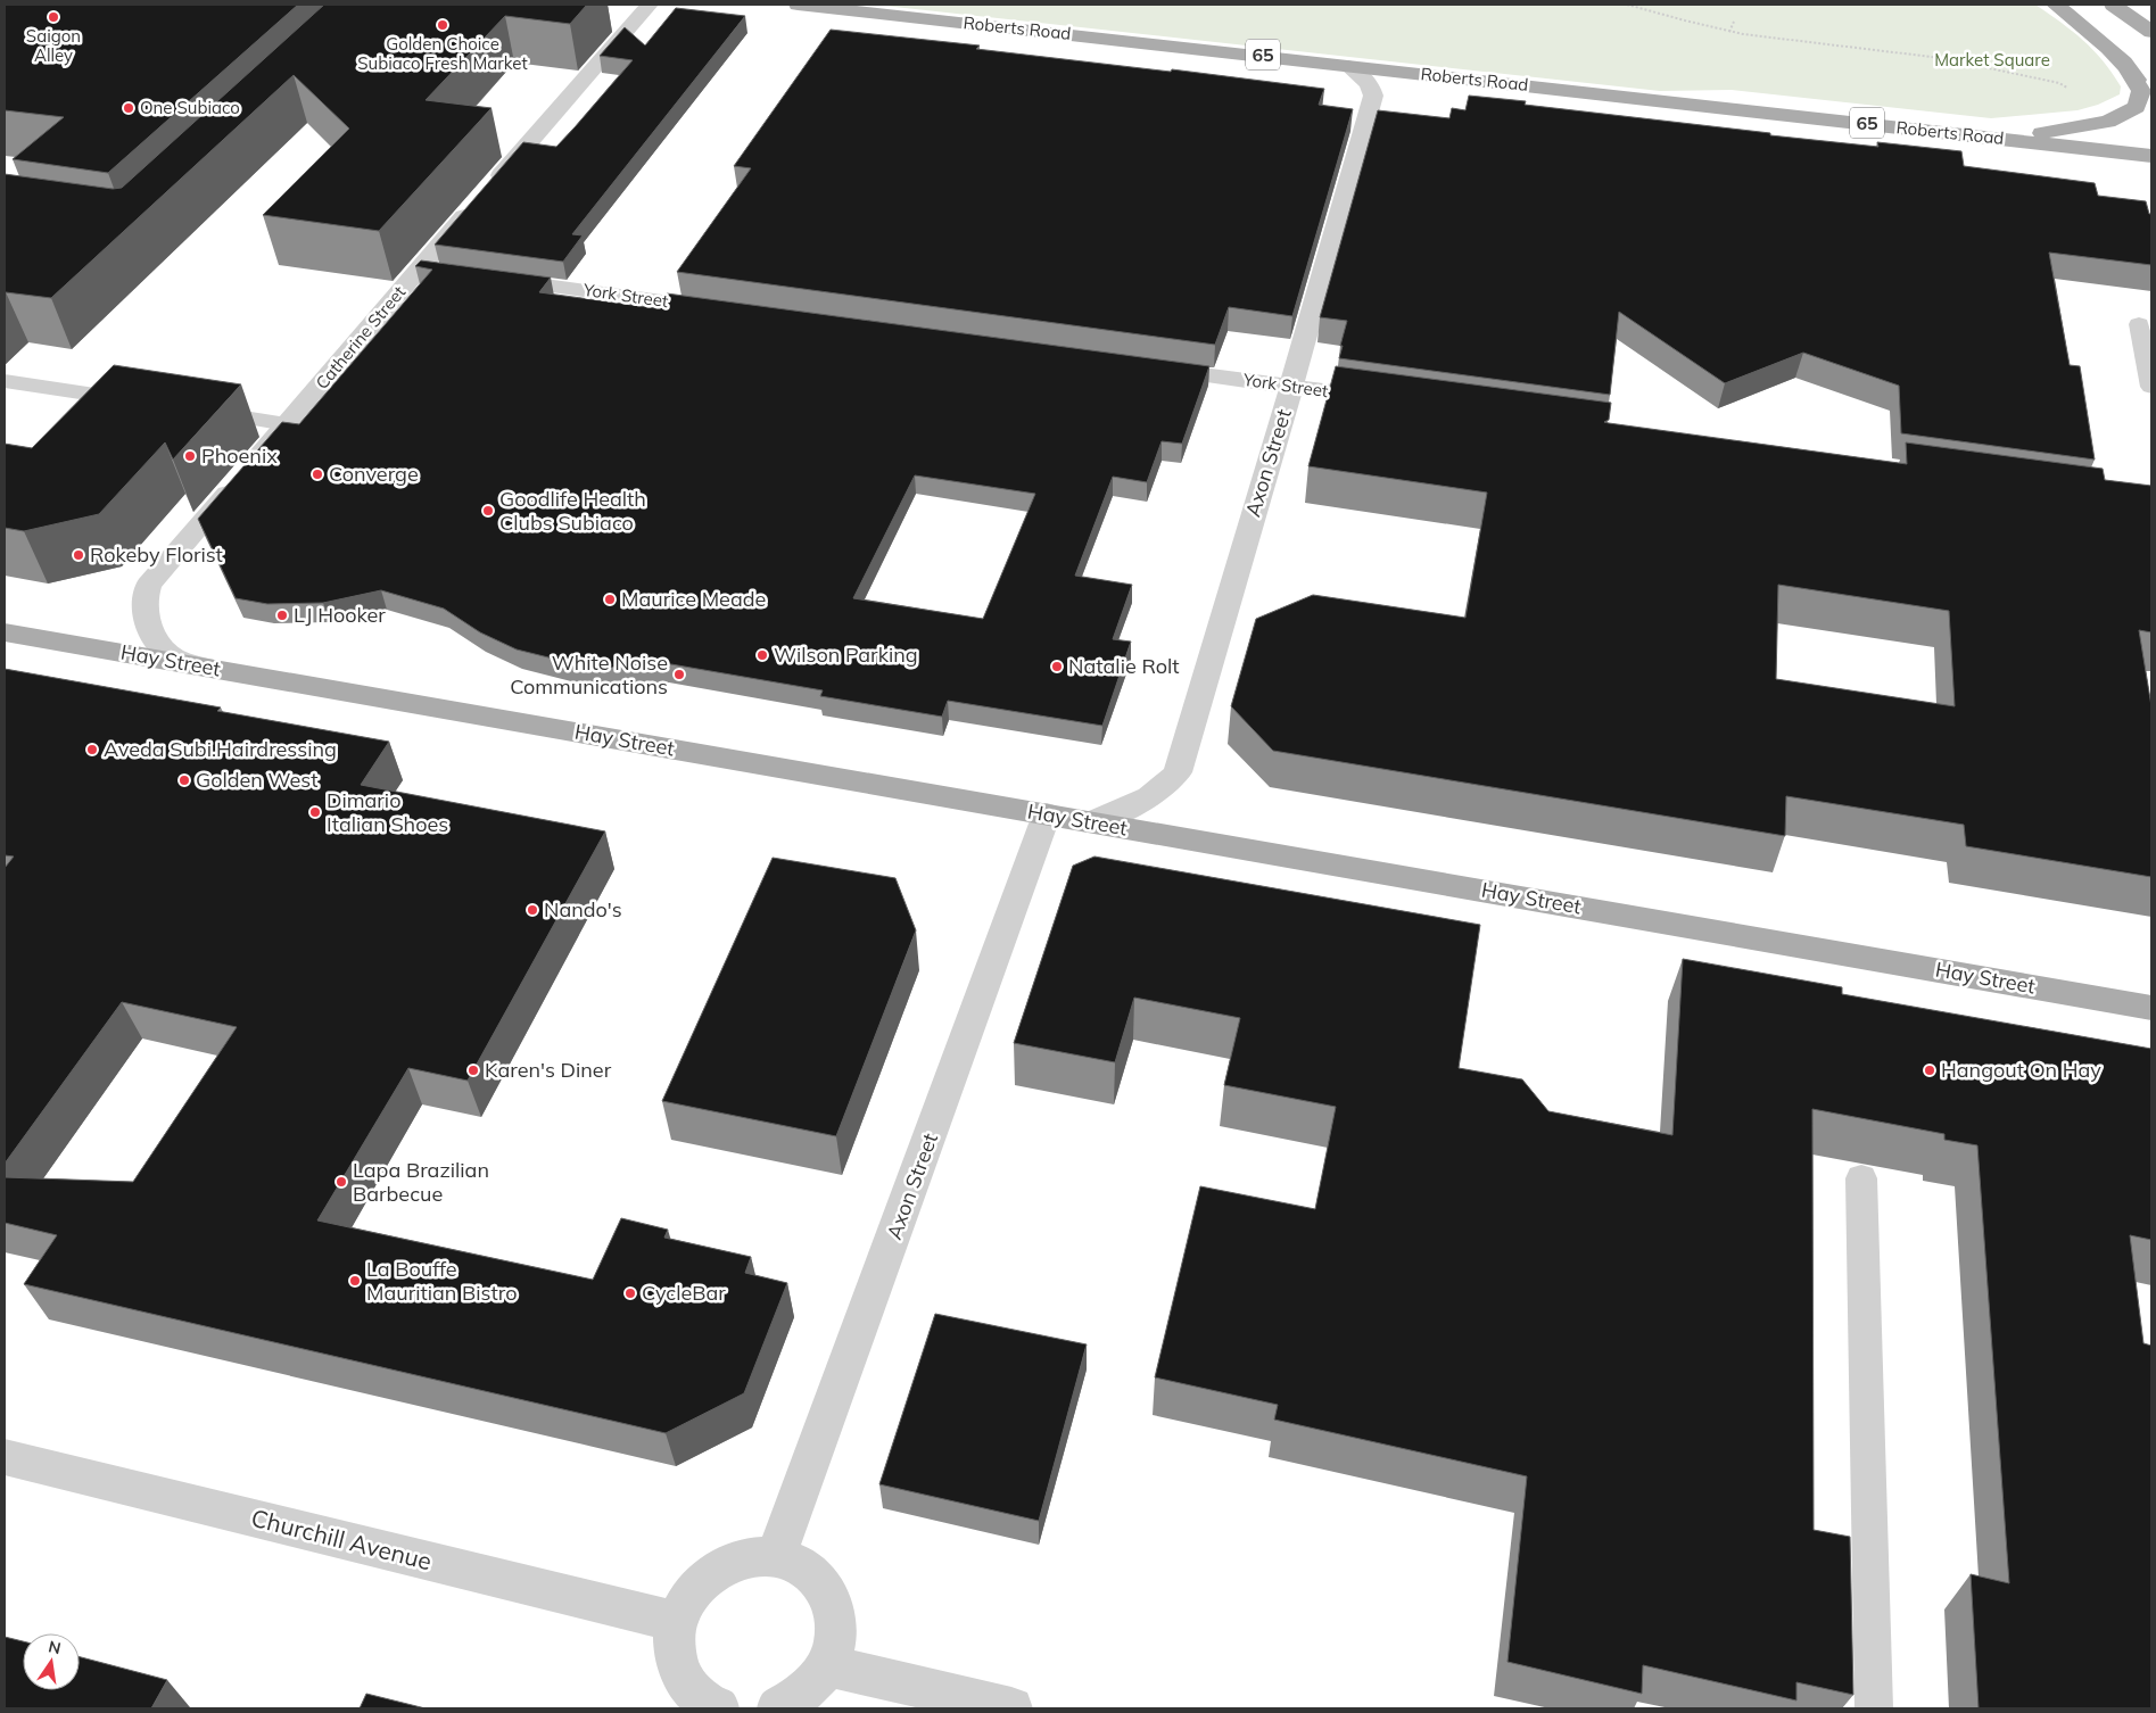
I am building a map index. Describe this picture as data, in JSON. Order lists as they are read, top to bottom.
{
  "streets": {
    "main road": ["Roberts Road", "65", "Hay Street"],
    "street": [
      "York Street",
      "Catherine Street",
      "Axon Street",
      "Churchill Avenue"
    ]
  },
  "crossings": [
    ["Roberts Road", "Axon Street"],
    ["York Street", "Axon Street"],
    ["Catherine Street", "Hay Street"],
    ["Axon Street", "Hay Street"]
  ],
  "parks": ["Market Square"],
  "places": [
    "Saigon Alley",
    "Golden Choice Subiaco Fresh Market",
    "One Subiaco",
    "Phoenix",
    "Converge",
    "Goodlife Health Clubs Subiaco",
    "Rokeby Florist",
    "Maurice Meade",
    "LJ Hooker",
    "Wilson Parking",
    "Natalie Rolt",
    "White Noise Communications",
    "Aveda Subi.Hairdressing",
    "Golden West",
    "Dimario Italian Shoes",
    "Nando's",
    "Karen's Diner",
    "Hangout On Hay",
    "Lapa Brazilian Barbecue",
    "La Bouffe Mauritian Bistro",
    "CycleBar"
  ],
  "north": "top"
}
